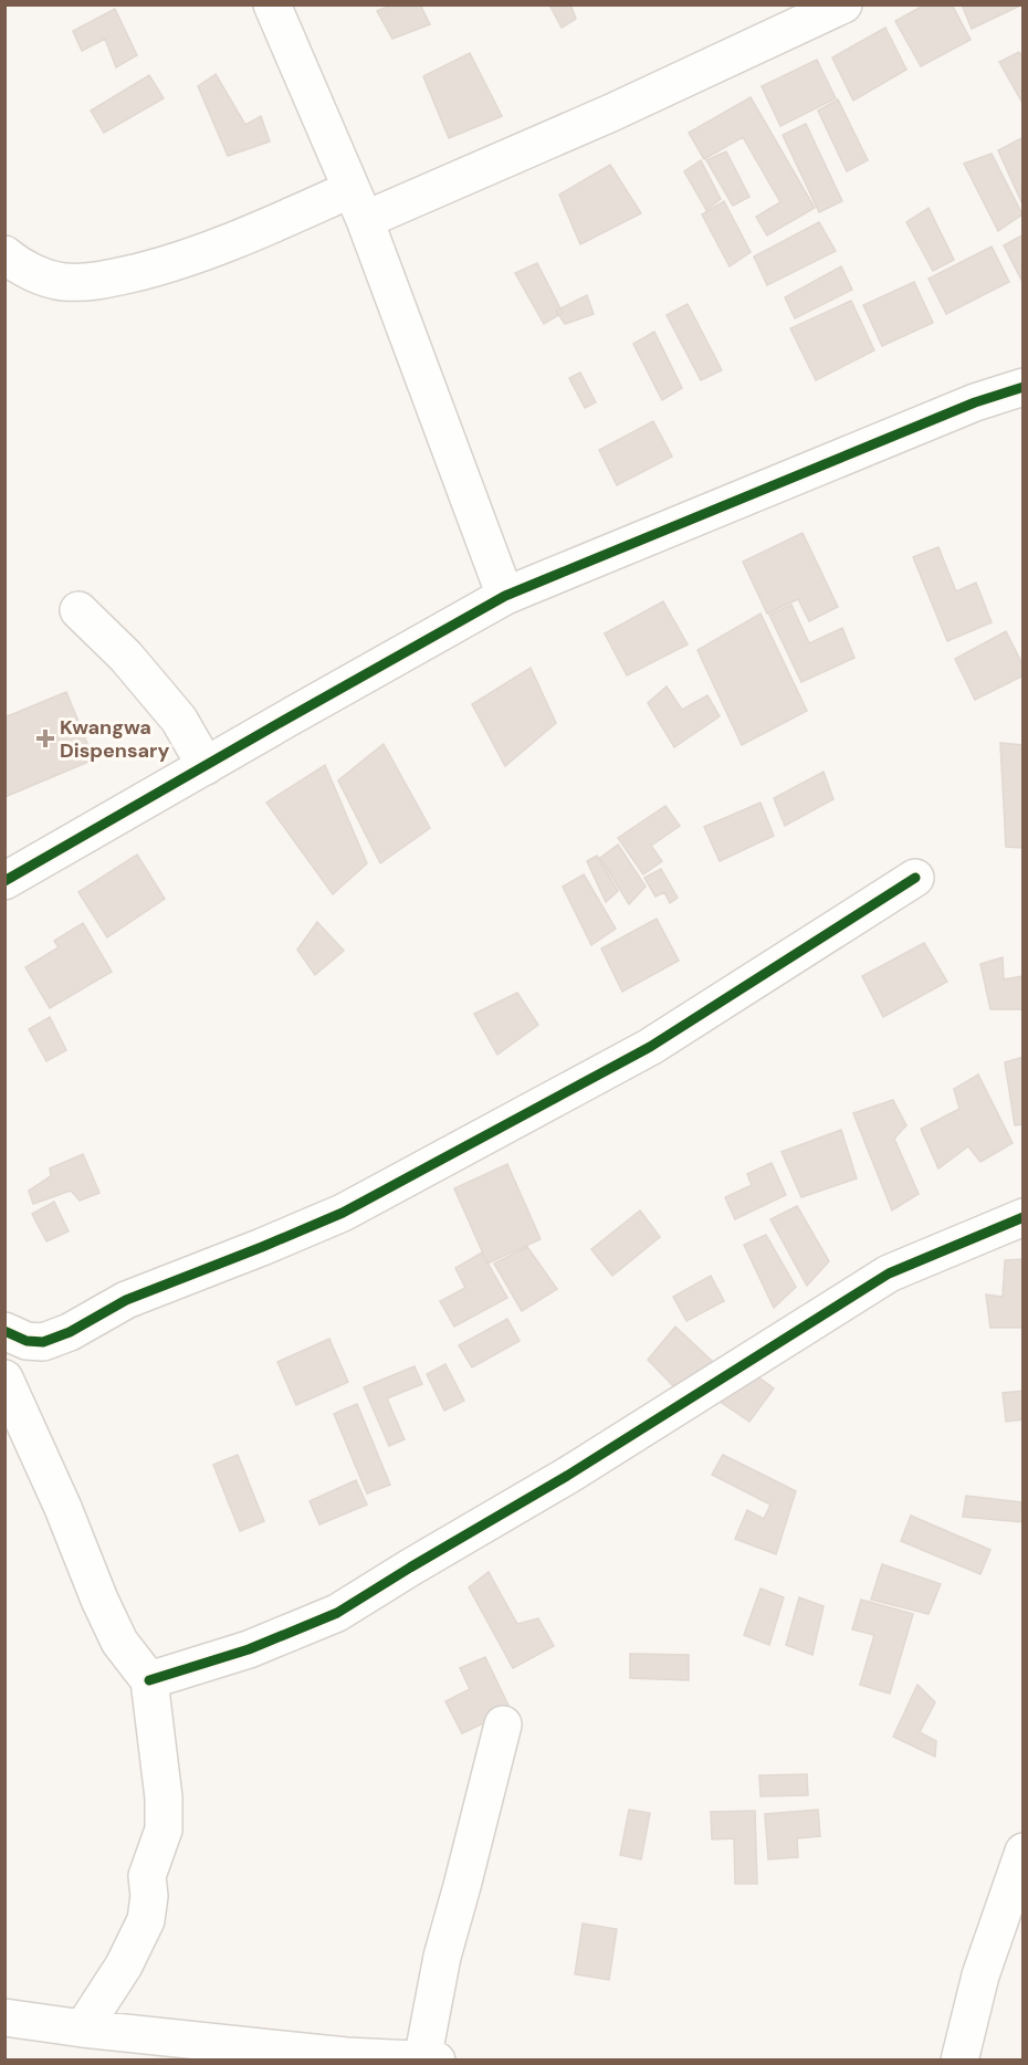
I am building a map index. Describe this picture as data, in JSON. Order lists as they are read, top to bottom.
{
  "places": {
    "health": ["Kwangwa Dispensary"]
  }
}
